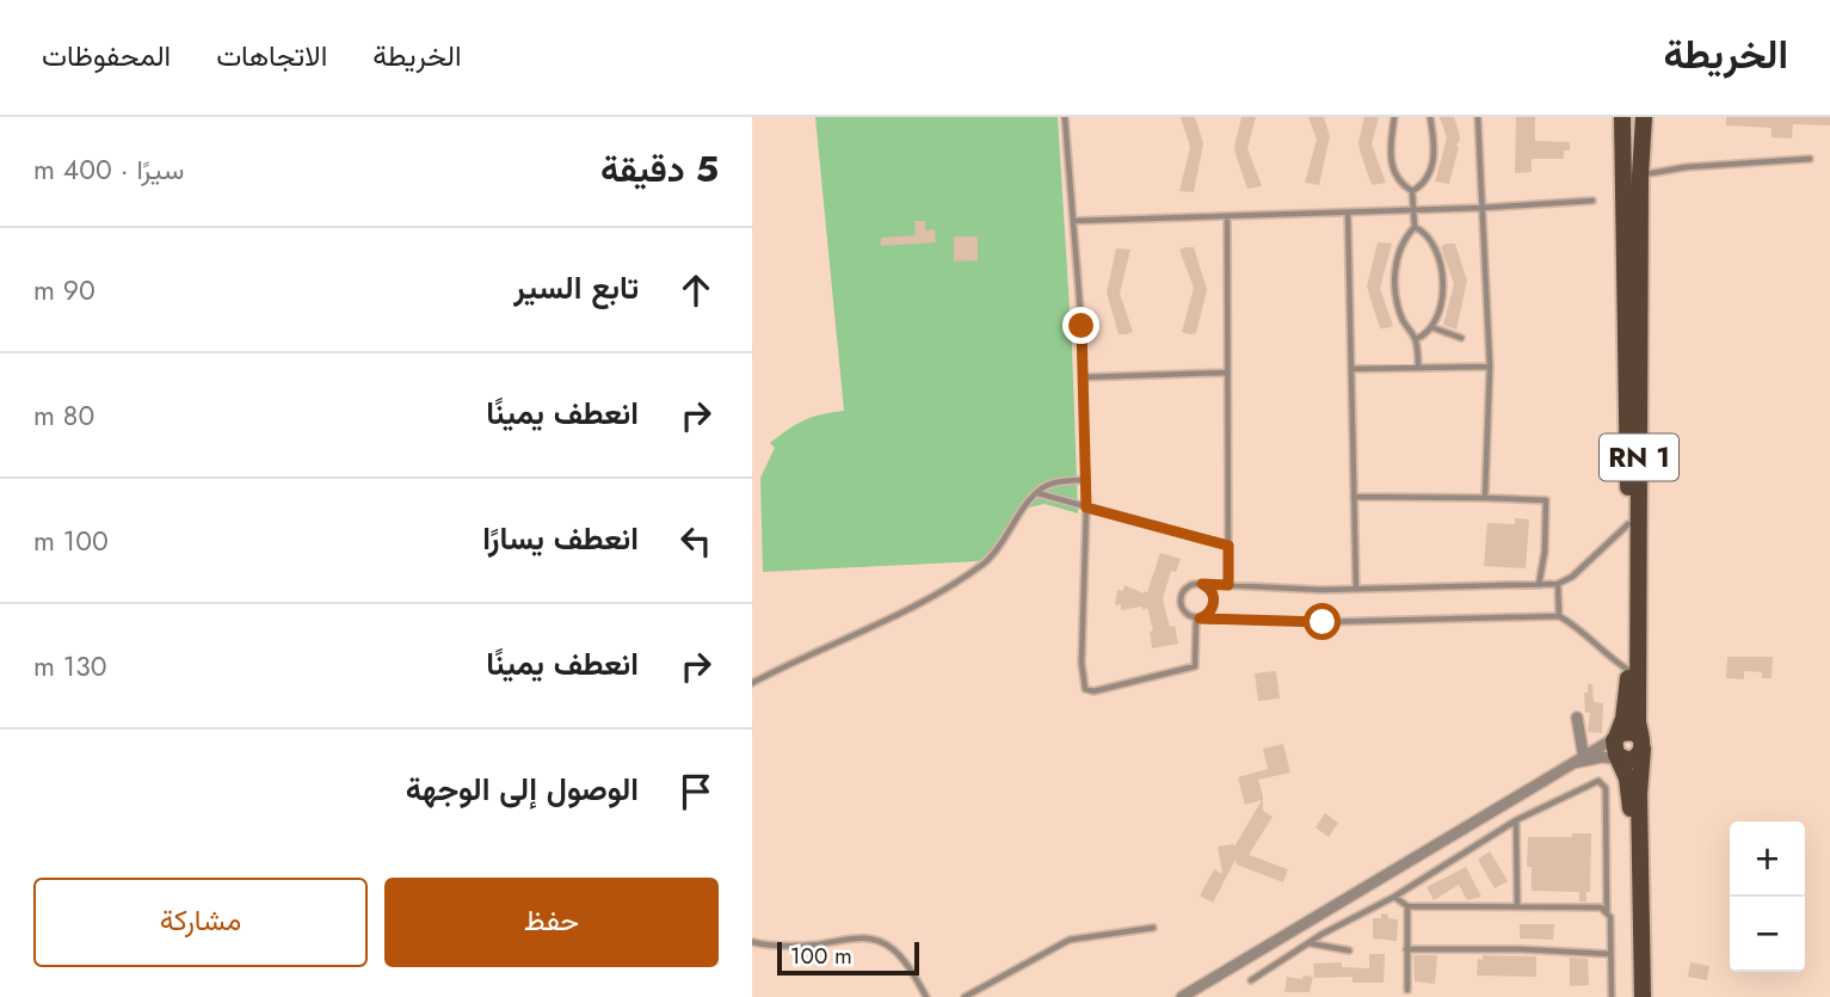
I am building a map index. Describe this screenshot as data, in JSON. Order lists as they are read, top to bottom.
{
  "streets": {
    "main road": ["RN 1"]
  },
  "scale_bar": "100 m",
  "page": {
    "header": "الخريطة",
    "nav": ["الخريطة", "الاتجاهات", "المحفوظات"],
    "heading": ["5 دقيقة", "سيرًا · 400 m"],
    "list": [
      ["تابع السير", "90 m"],
      ["انعطف يمينًا", "80 m"],
      ["انعطف يسارًا", "100 m"],
      ["انعطف يمينًا", "130 m"],
      "الوصول إلى الوجهة"
    ],
    "map_buttons": ["+", "−"],
    "buttons": ["حفظ", "مشاركة"],
    "scale": "100 m"
  }
}
